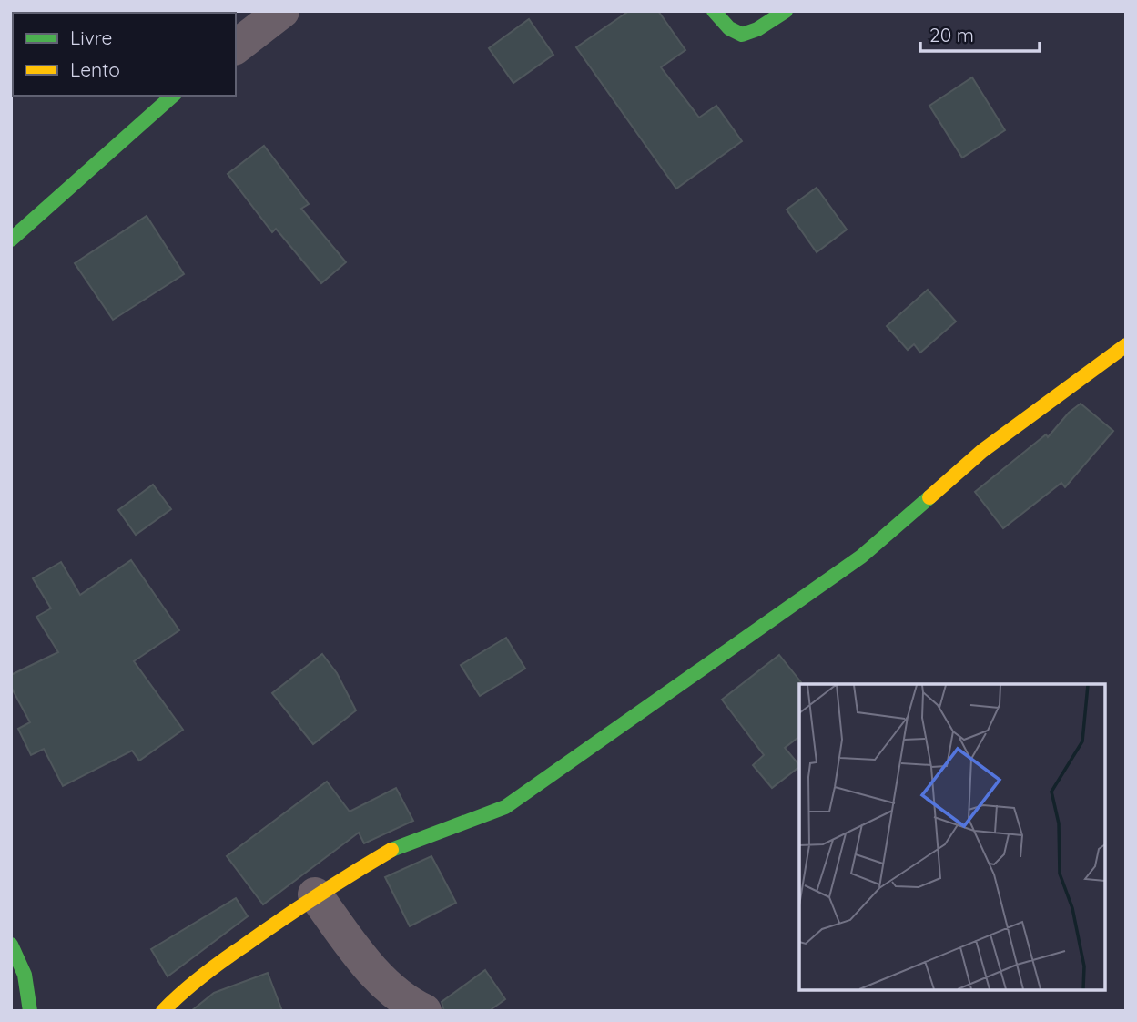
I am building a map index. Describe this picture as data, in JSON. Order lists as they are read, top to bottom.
{
  "legend": ["Livre", "Lento"],
  "scale_bar": "20 m"
}
